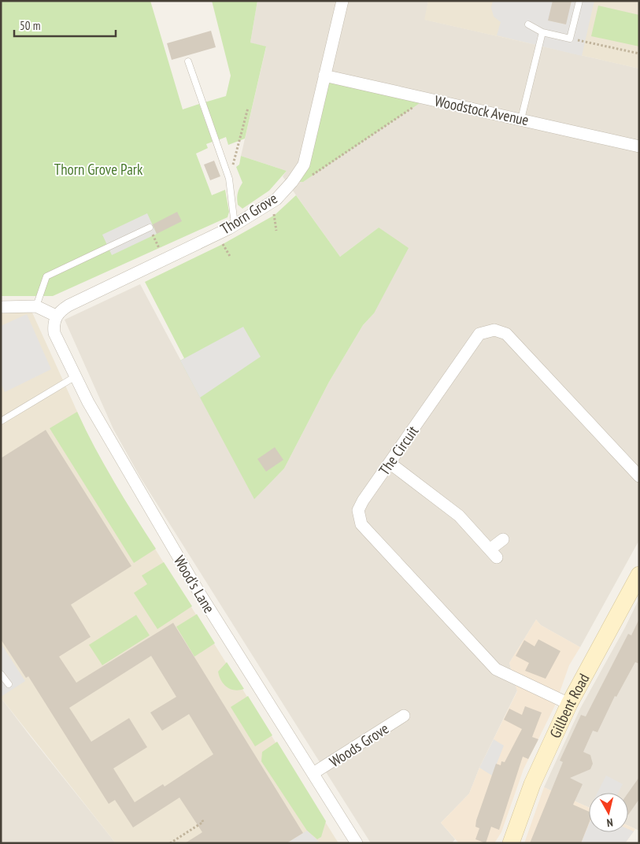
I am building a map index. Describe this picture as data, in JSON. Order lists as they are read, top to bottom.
{
  "streets": {
    "street": [
      "Woodstock Avenue",
      "Thorn Grove",
      "The Circuit",
      "Wood's Lane",
      "Gillbent Road",
      "Woods Grove"
    ]
  },
  "crossings": [
    ["Woodstock Avenue", "Thorn Grove"],
    ["Thorn Grove", "Wood's Lane"],
    ["The Circuit", "Gillbent Road"],
    ["Wood's Lane", "Woods Grove"]
  ],
  "parks": ["Thorn Grove Park"],
  "scale_bar": "50 m",
  "north": "bottom"
}
